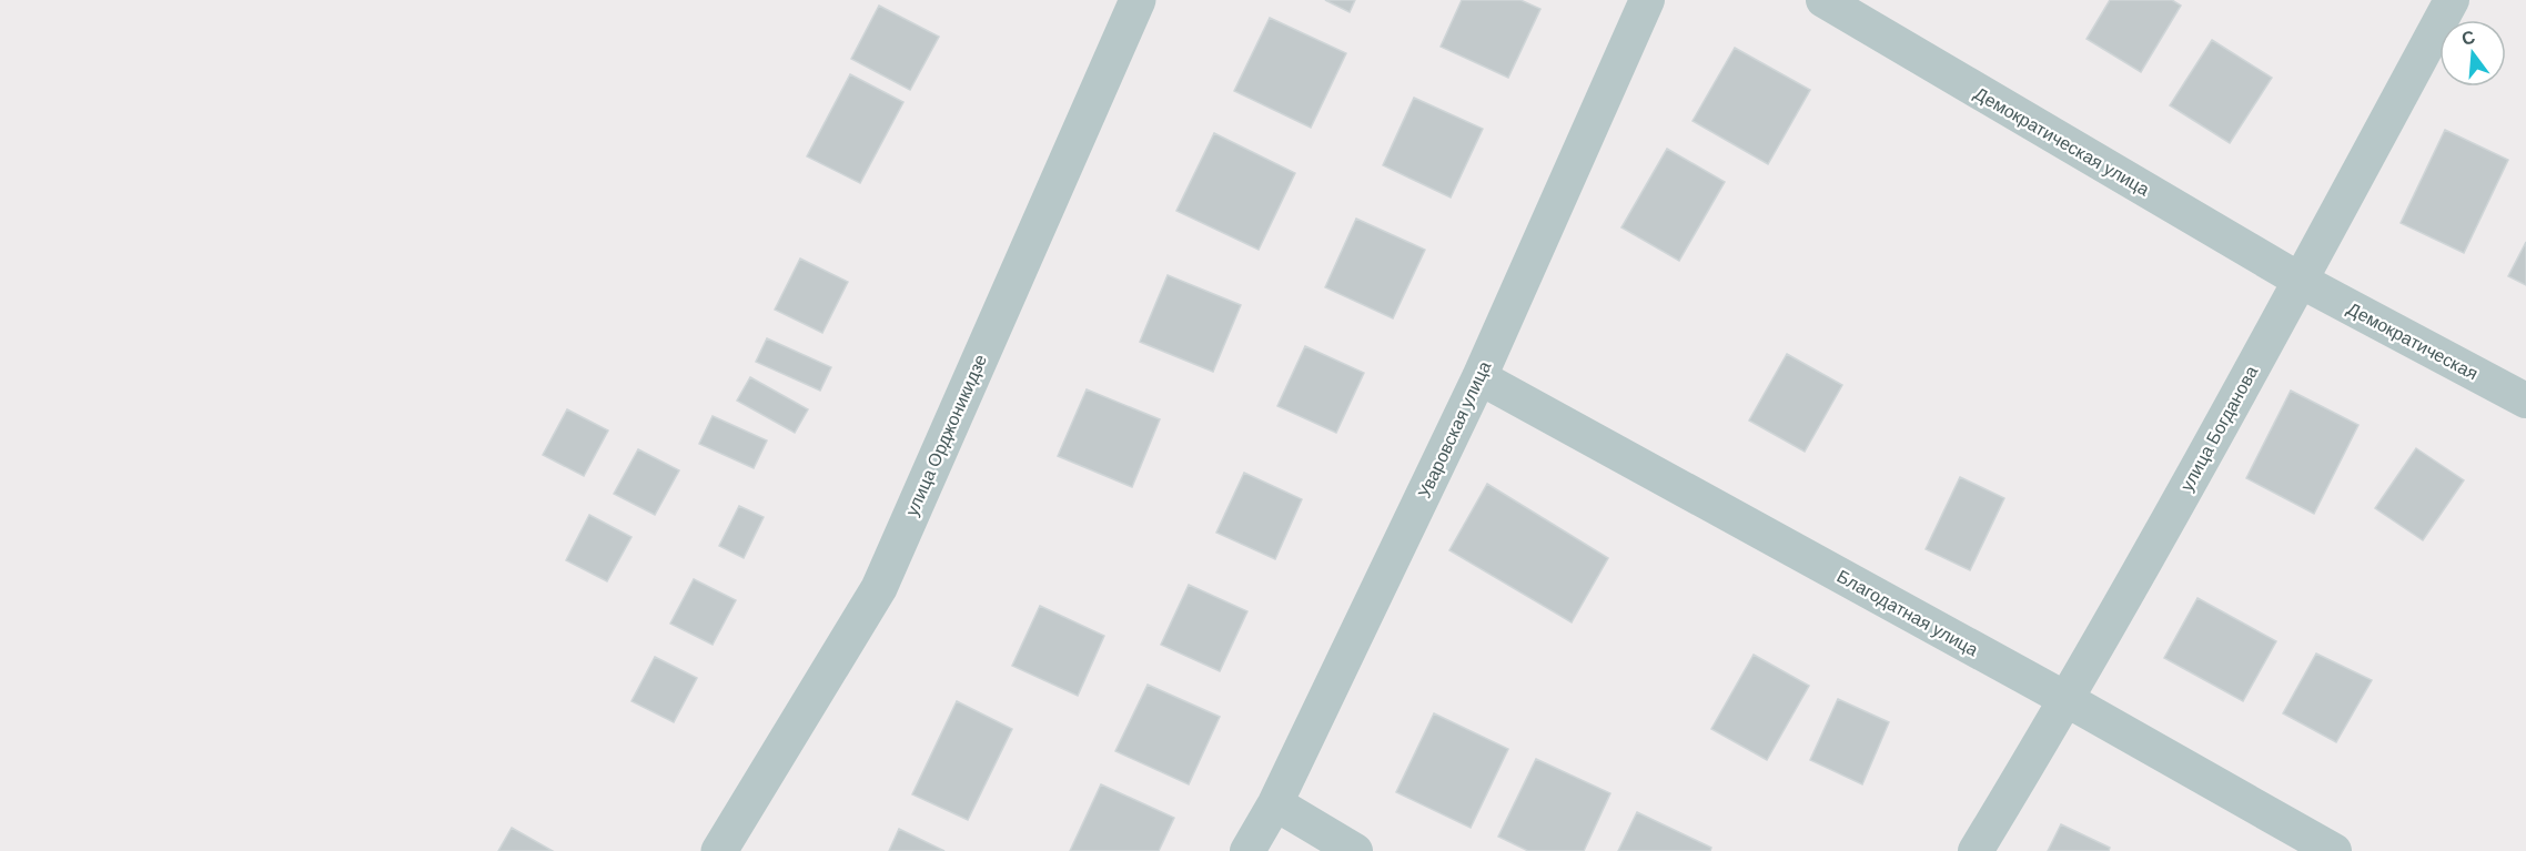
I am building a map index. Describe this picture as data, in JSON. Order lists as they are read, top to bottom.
{
  "streets": {
    "street": [
      "Демократическая улица",
      "Демократическая",
      "улица Богданова",
      "Уваровская улица",
      "улица Орджоникидзе",
      "Благодатная улица"
    ]
  },
  "crossings": [
    ["Демократическая улица", "Демократическая"],
    ["Демократическая улица", "улица Богданова"],
    ["Демократическая", "улица Богданова"],
    ["улица Богданова", "Благодатная улица"],
    ["Уваровская улица", "Благодатная улица"]
  ],
  "north": "top"
}
